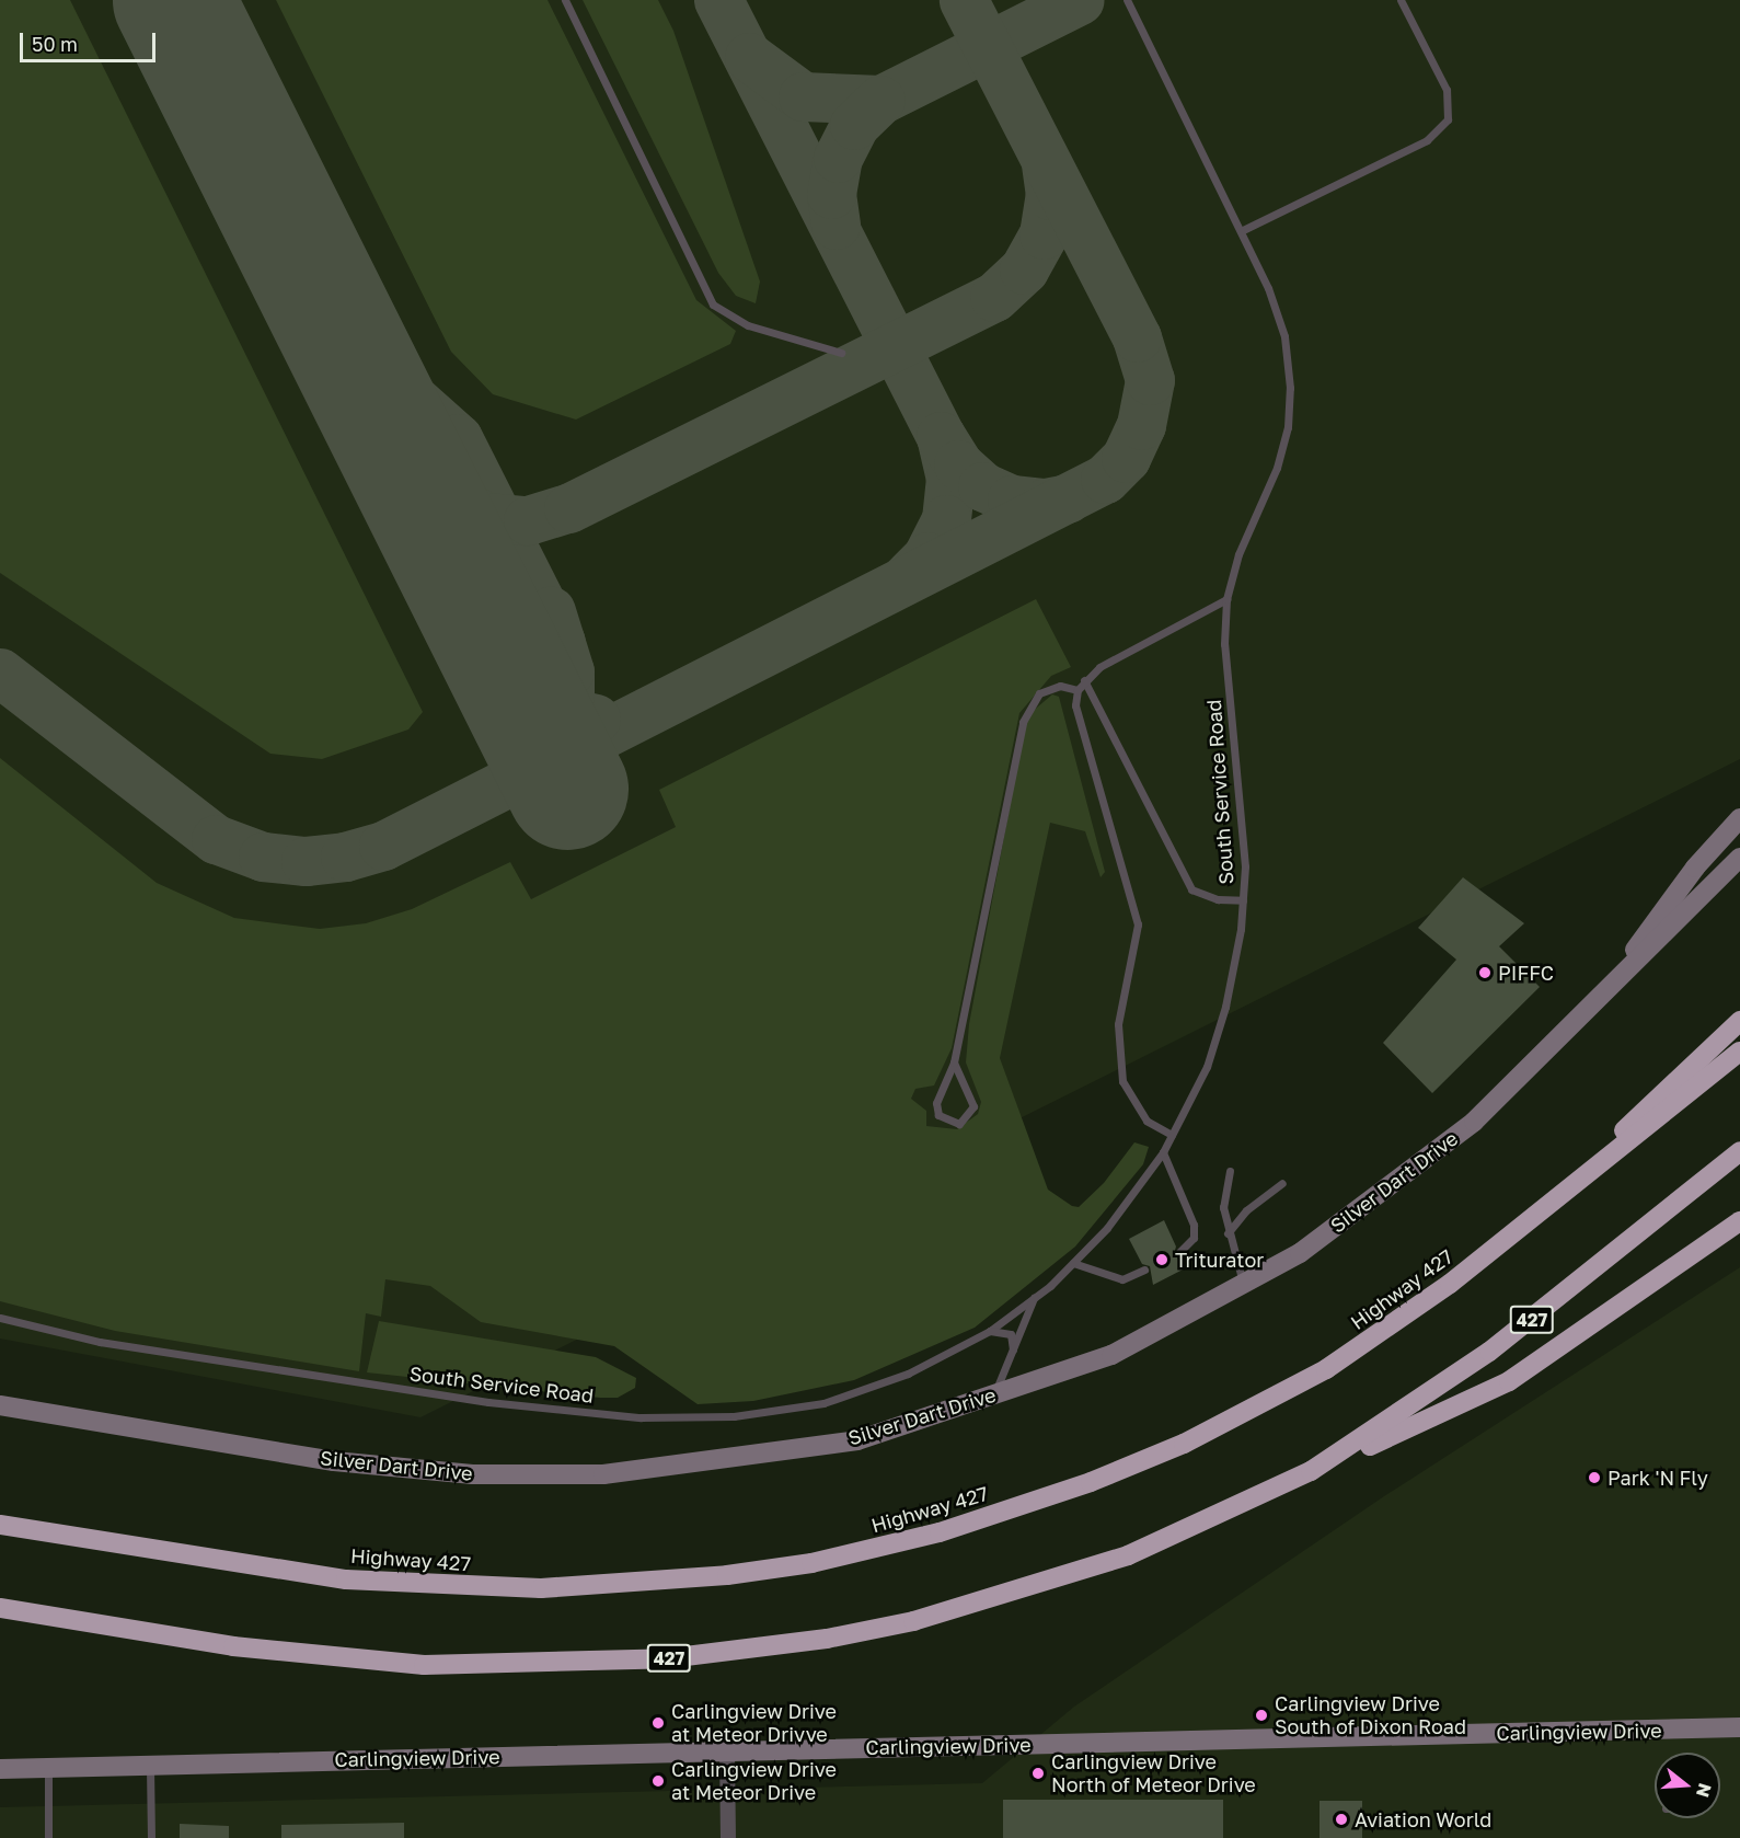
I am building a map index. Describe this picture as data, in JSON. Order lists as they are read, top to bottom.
{
  "streets": {
    "highway": ["Highway 427", "427"],
    "street": ["Silver Dart Drive", "Carlingview Drive"],
    "lane": ["South Service Road"]
  },
  "crossings": [
    ["South Service Road", "Silver Dart Drive"]
  ],
  "places": [
    "PIFFC",
    "Triturator",
    "Park 'N Fly",
    "Carlingview Drive South of Dixon Road",
    "Carlingview Drive at Meteor Drivve",
    "Carlingview Drive North of Meteor Drive",
    "Carlingview Drive at Meteor Drive",
    "Aviation World"
  ],
  "scale_bar": "50 m",
  "north": "right"
}
